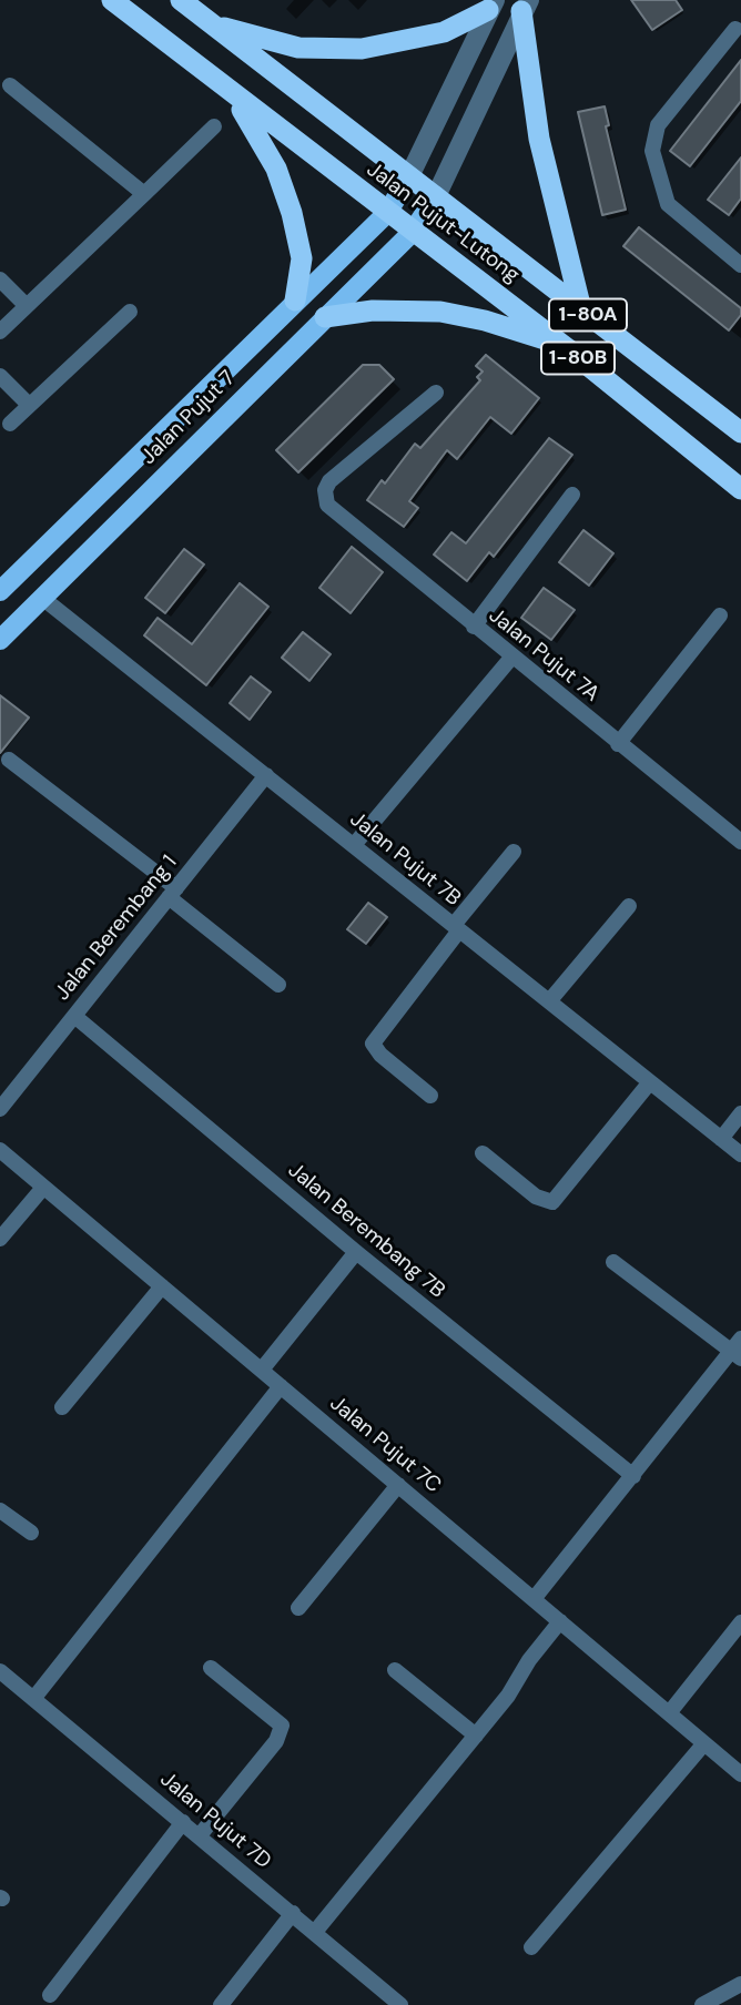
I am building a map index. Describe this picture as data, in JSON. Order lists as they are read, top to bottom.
{
  "streets": {
    "highway": ["Jalan Pujut-Lutong", "1-80A", "1-80B"],
    "main road": ["Jalan Pujut 7"],
    "street": [
      "Jalan Pujut 7A",
      "Jalan Pujut 7B",
      "Jalan Berembang 1",
      "Jalan Berembang 7B",
      "Jalan Pujut 7C",
      "Jalan Pujut 7D"
    ]
  },
  "crossings": [
    ["Jalan Pujut-Lutong", "Jalan Pujut 7"],
    ["Jalan Pujut 7", "Jalan Pujut 7B"],
    ["Jalan Pujut 7B", "Jalan Berembang 1"],
    ["Jalan Berembang 1", "Jalan Berembang 7B"]
  ]
}
